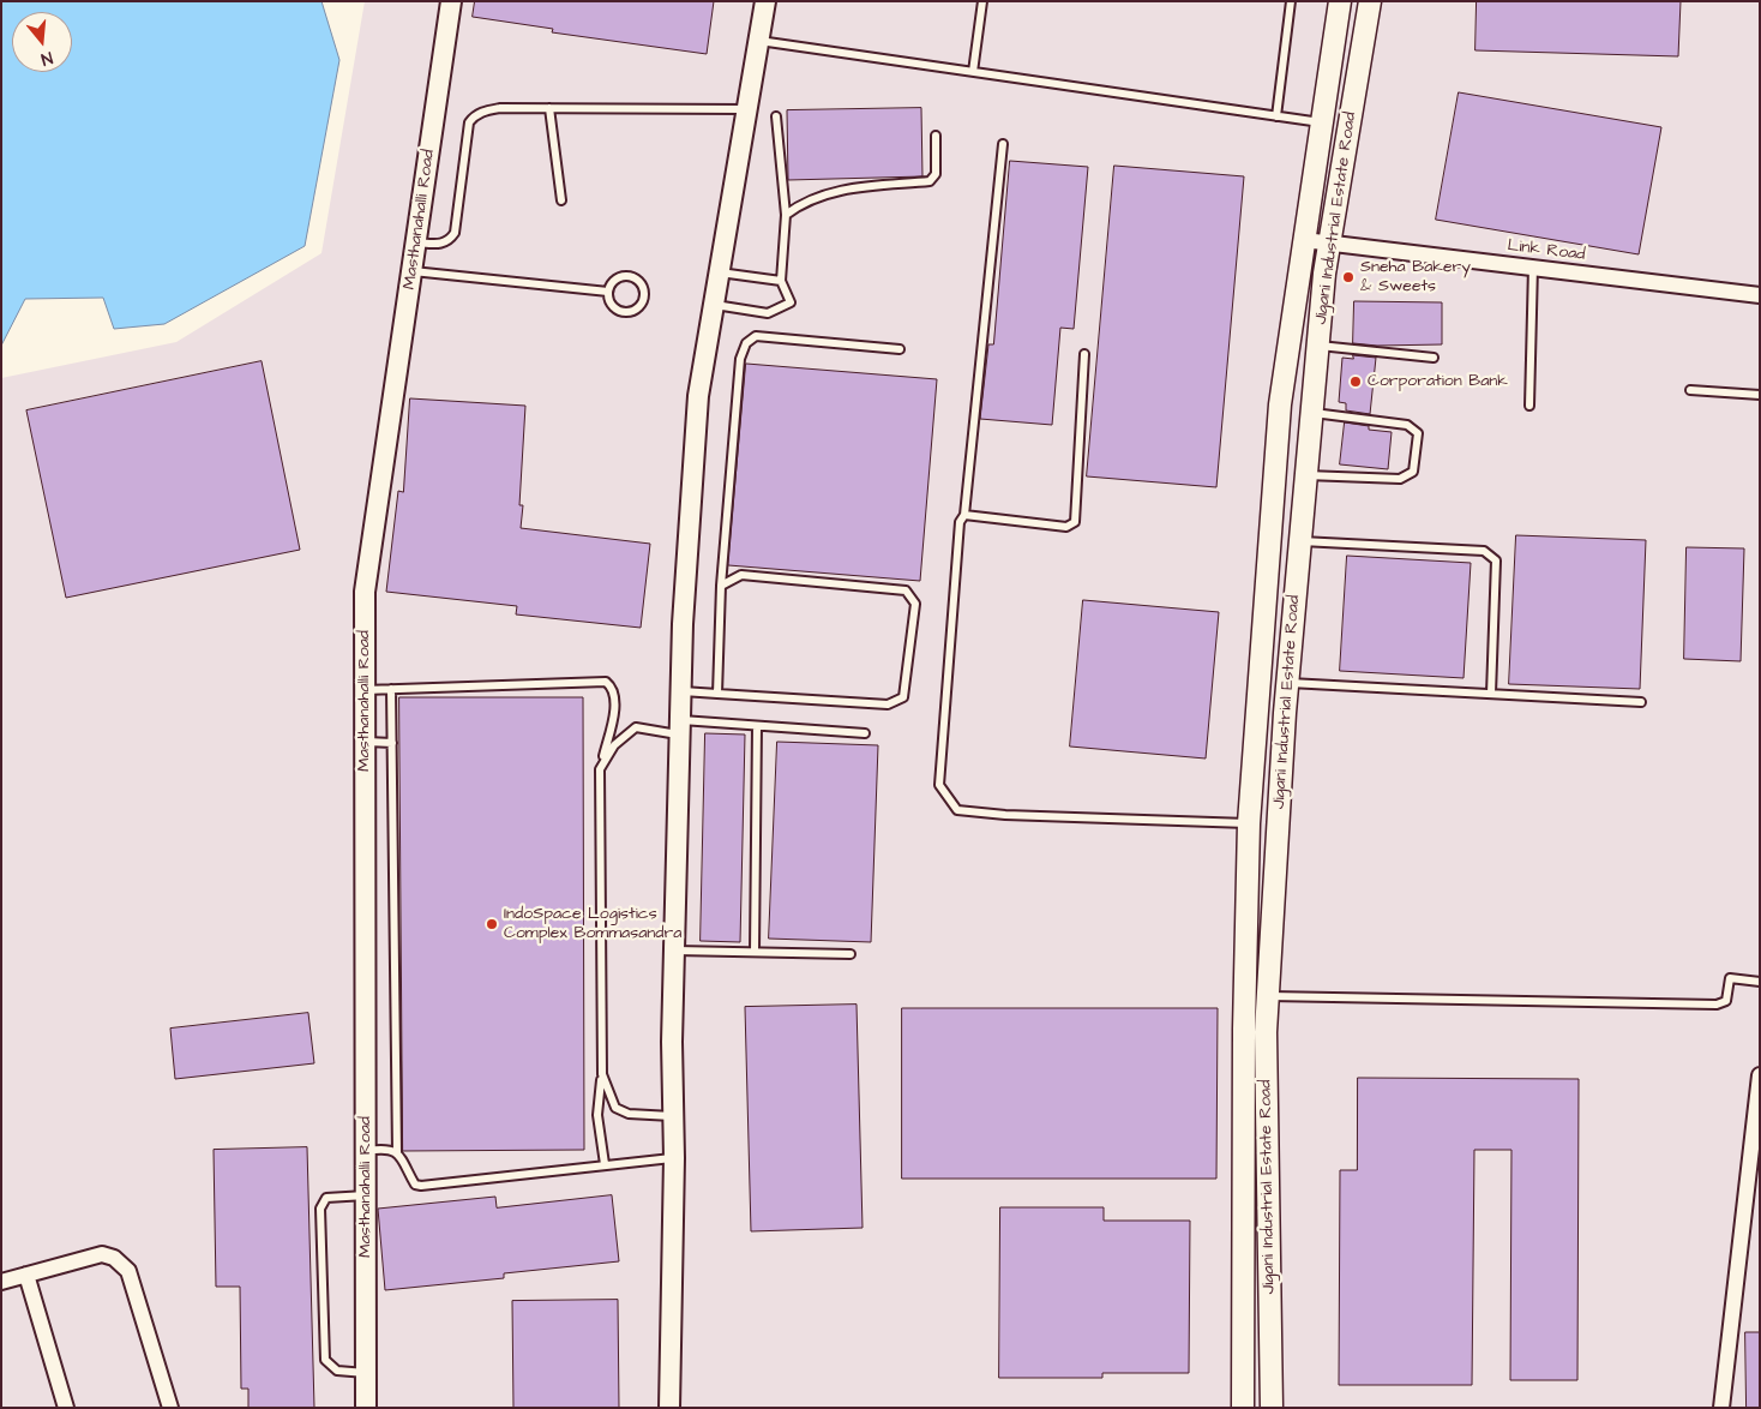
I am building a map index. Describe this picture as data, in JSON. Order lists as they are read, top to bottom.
{
  "streets": {
    "main road": ["Jigani Industrial Estate Road"],
    "street": ["Masthanahalli Road", "Link Road"]
  },
  "crossings": [
    ["Jigani Industrial Estate Road", "Link Road"]
  ],
  "places": ["Sneha Bakery & Sweets", "Corporation Bank", "IndoSpace Logistics Complex Bommasandra"],
  "north": "bottom"
}
